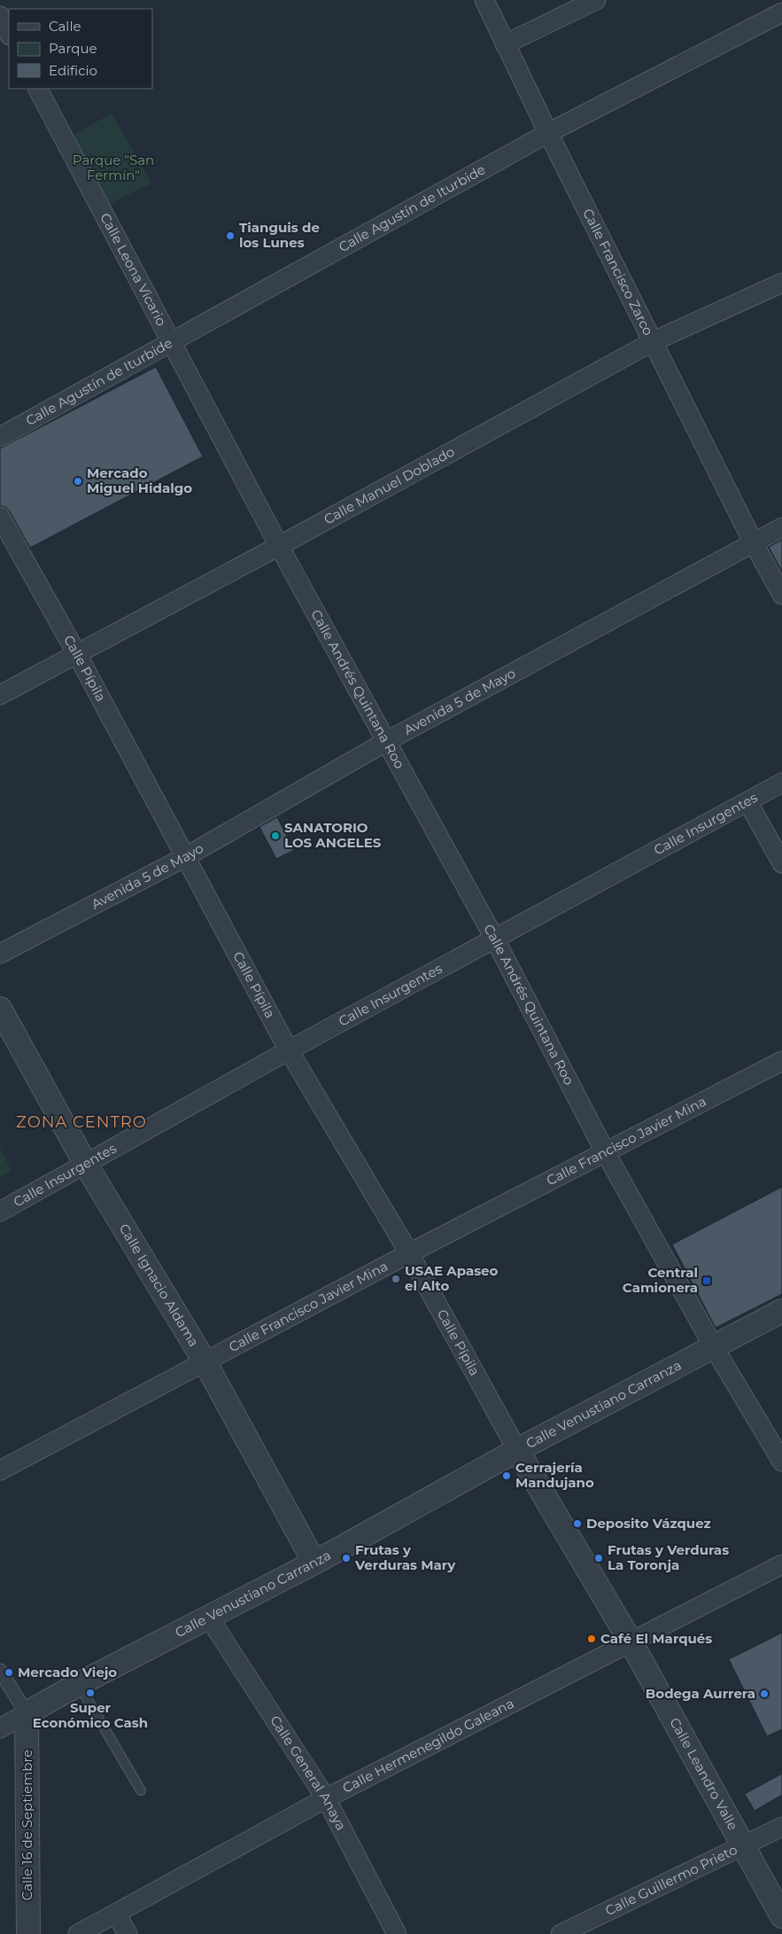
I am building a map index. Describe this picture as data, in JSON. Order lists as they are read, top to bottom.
{
  "streets": {
    "street": [
      "Calle Agustín de Iturbide",
      "Calle Leona Vicario",
      "Calle Francisco Zarco",
      "Calle Manuel Doblado",
      "Calle Pípila",
      "Calle Andrés Quintana Roo",
      "Avenida 5 de Mayo",
      "Calle Insurgentes",
      "Calle Francisco Javier Mina",
      "Calle Ignacio Aldama",
      "Calle Venustiano Carranza",
      "Calle Hermenegildo Galeana",
      "Calle General Anaya",
      "Calle Leandro Valle",
      "Calle 16 de Septiembre",
      "Calle Guillermo Prieto"
    ]
  },
  "crossings": [
    ["Calle Agustín de Iturbide", "Calle Leona Vicario"],
    ["Calle Agustín de Iturbide", "Calle Francisco Zarco"],
    ["Calle Leona Vicario", "Calle Manuel Doblado"],
    ["Calle Leona Vicario", "Calle Andrés Quintana Roo"],
    ["Calle Francisco Zarco", "Calle Manuel Doblado"],
    ["Calle Francisco Zarco", "Avenida 5 de Mayo"],
    ["Calle Manuel Doblado", "Calle Pípila"],
    ["Calle Manuel Doblado", "Calle Andrés Quintana Roo"],
    ["Calle Pípila", "Avenida 5 de Mayo"],
    ["Calle Pípila", "Calle Insurgentes"],
    ["Calle Pípila", "Calle Francisco Javier Mina"],
    ["Calle Pípila", "Calle Venustiano Carranza"],
    ["Calle Pípila", "Calle Leandro Valle"],
    ["Calle Andrés Quintana Roo", "Avenida 5 de Mayo"],
    ["Calle Andrés Quintana Roo", "Calle Insurgentes"],
    ["Calle Andrés Quintana Roo", "Calle Francisco Javier Mina"],
    ["Calle Andrés Quintana Roo", "Calle Venustiano Carranza"],
    ["Calle Insurgentes", "Calle Ignacio Aldama"],
    ["Calle Francisco Javier Mina", "Calle Ignacio Aldama"],
    ["Calle Ignacio Aldama", "Calle Venustiano Carranza"],
    ["Calle Venustiano Carranza", "Calle General Anaya"],
    ["Calle Venustiano Carranza", "Calle Leandro Valle"],
    ["Calle Venustiano Carranza", "Calle 16 de Septiembre"],
    ["Calle Hermenegildo Galeana", "Calle General Anaya"],
    ["Calle Hermenegildo Galeana", "Calle Leandro Valle"],
    ["Calle Leandro Valle", "Calle Guillermo Prieto"]
  ],
  "districts": ["ZONA CENTRO"],
  "parks": ["Parque \"San Fermín\""],
  "places": {
    "other": [
      "Tianguis de los Lunes",
      "Mercado Miguel Hidalgo",
      "SANATORIO LOS ANGELES",
      "USAE Apaseo el Alto",
      "Cerrajería Mandujano",
      "Deposito Vázquez",
      "Frutas y Verduras Mary",
      "Frutas y Verduras La Toronja",
      "Café El Marqués",
      "Mercado Viejo",
      "Super Económico Cash",
      "Bodega Aurrera"
    ],
    "transit": ["Central Camionera"]
  },
  "legend": ["Calle", "Parque", "Edificio"]
}
